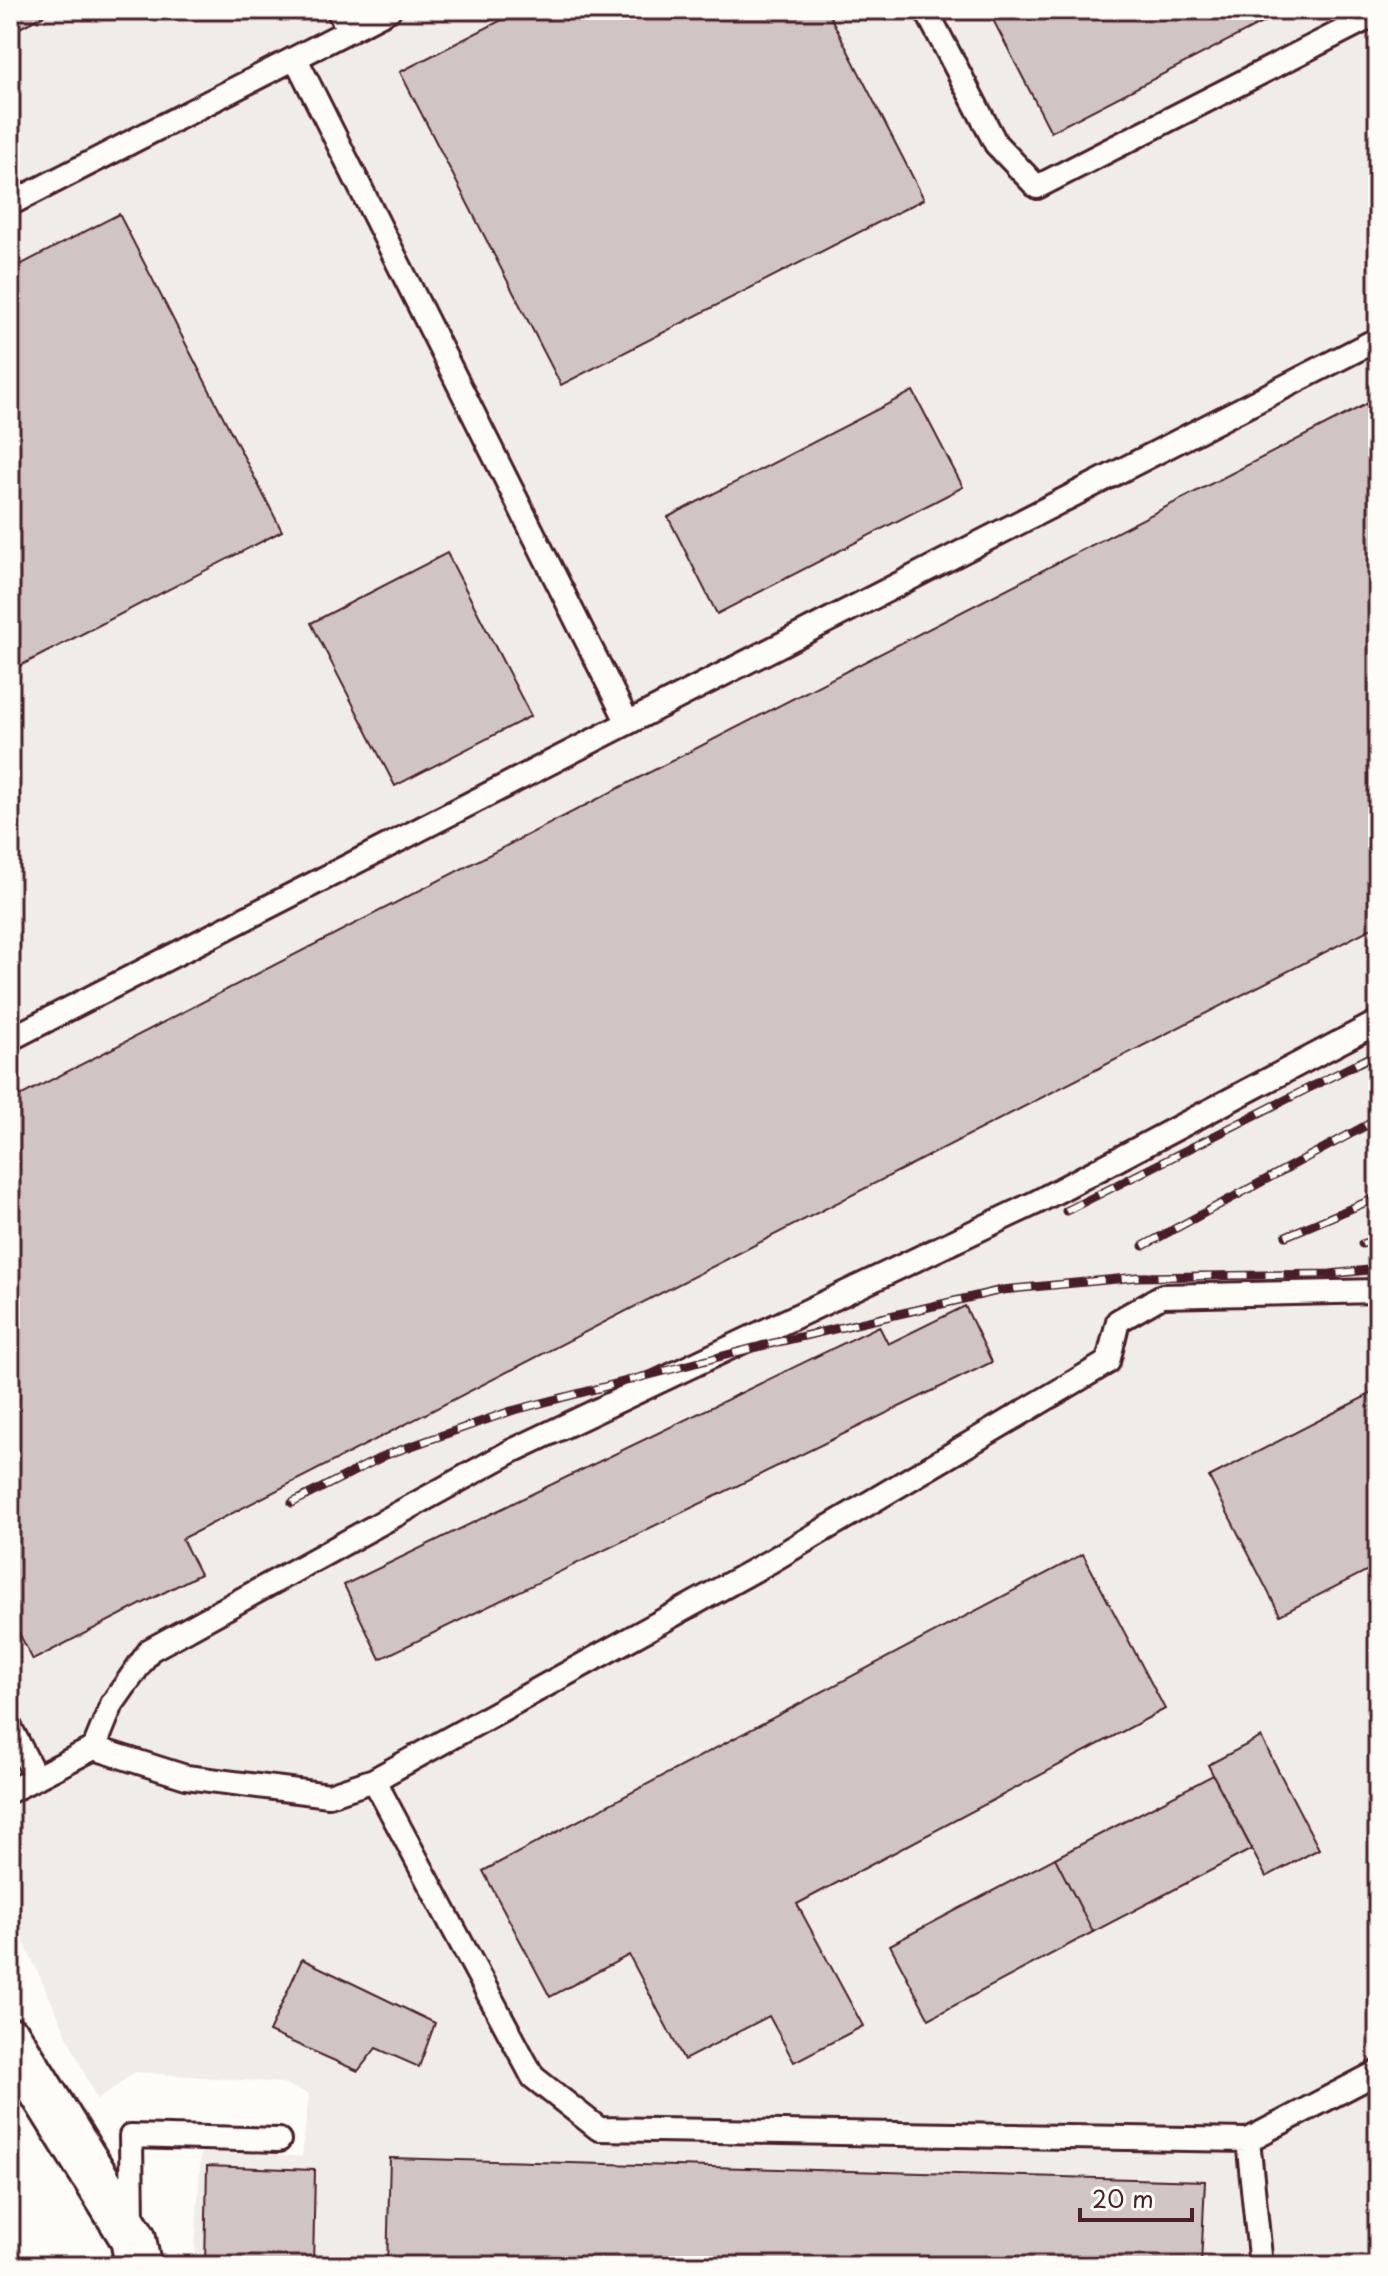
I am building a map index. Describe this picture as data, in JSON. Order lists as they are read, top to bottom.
{
  "scale_bar": "20 m"
}
